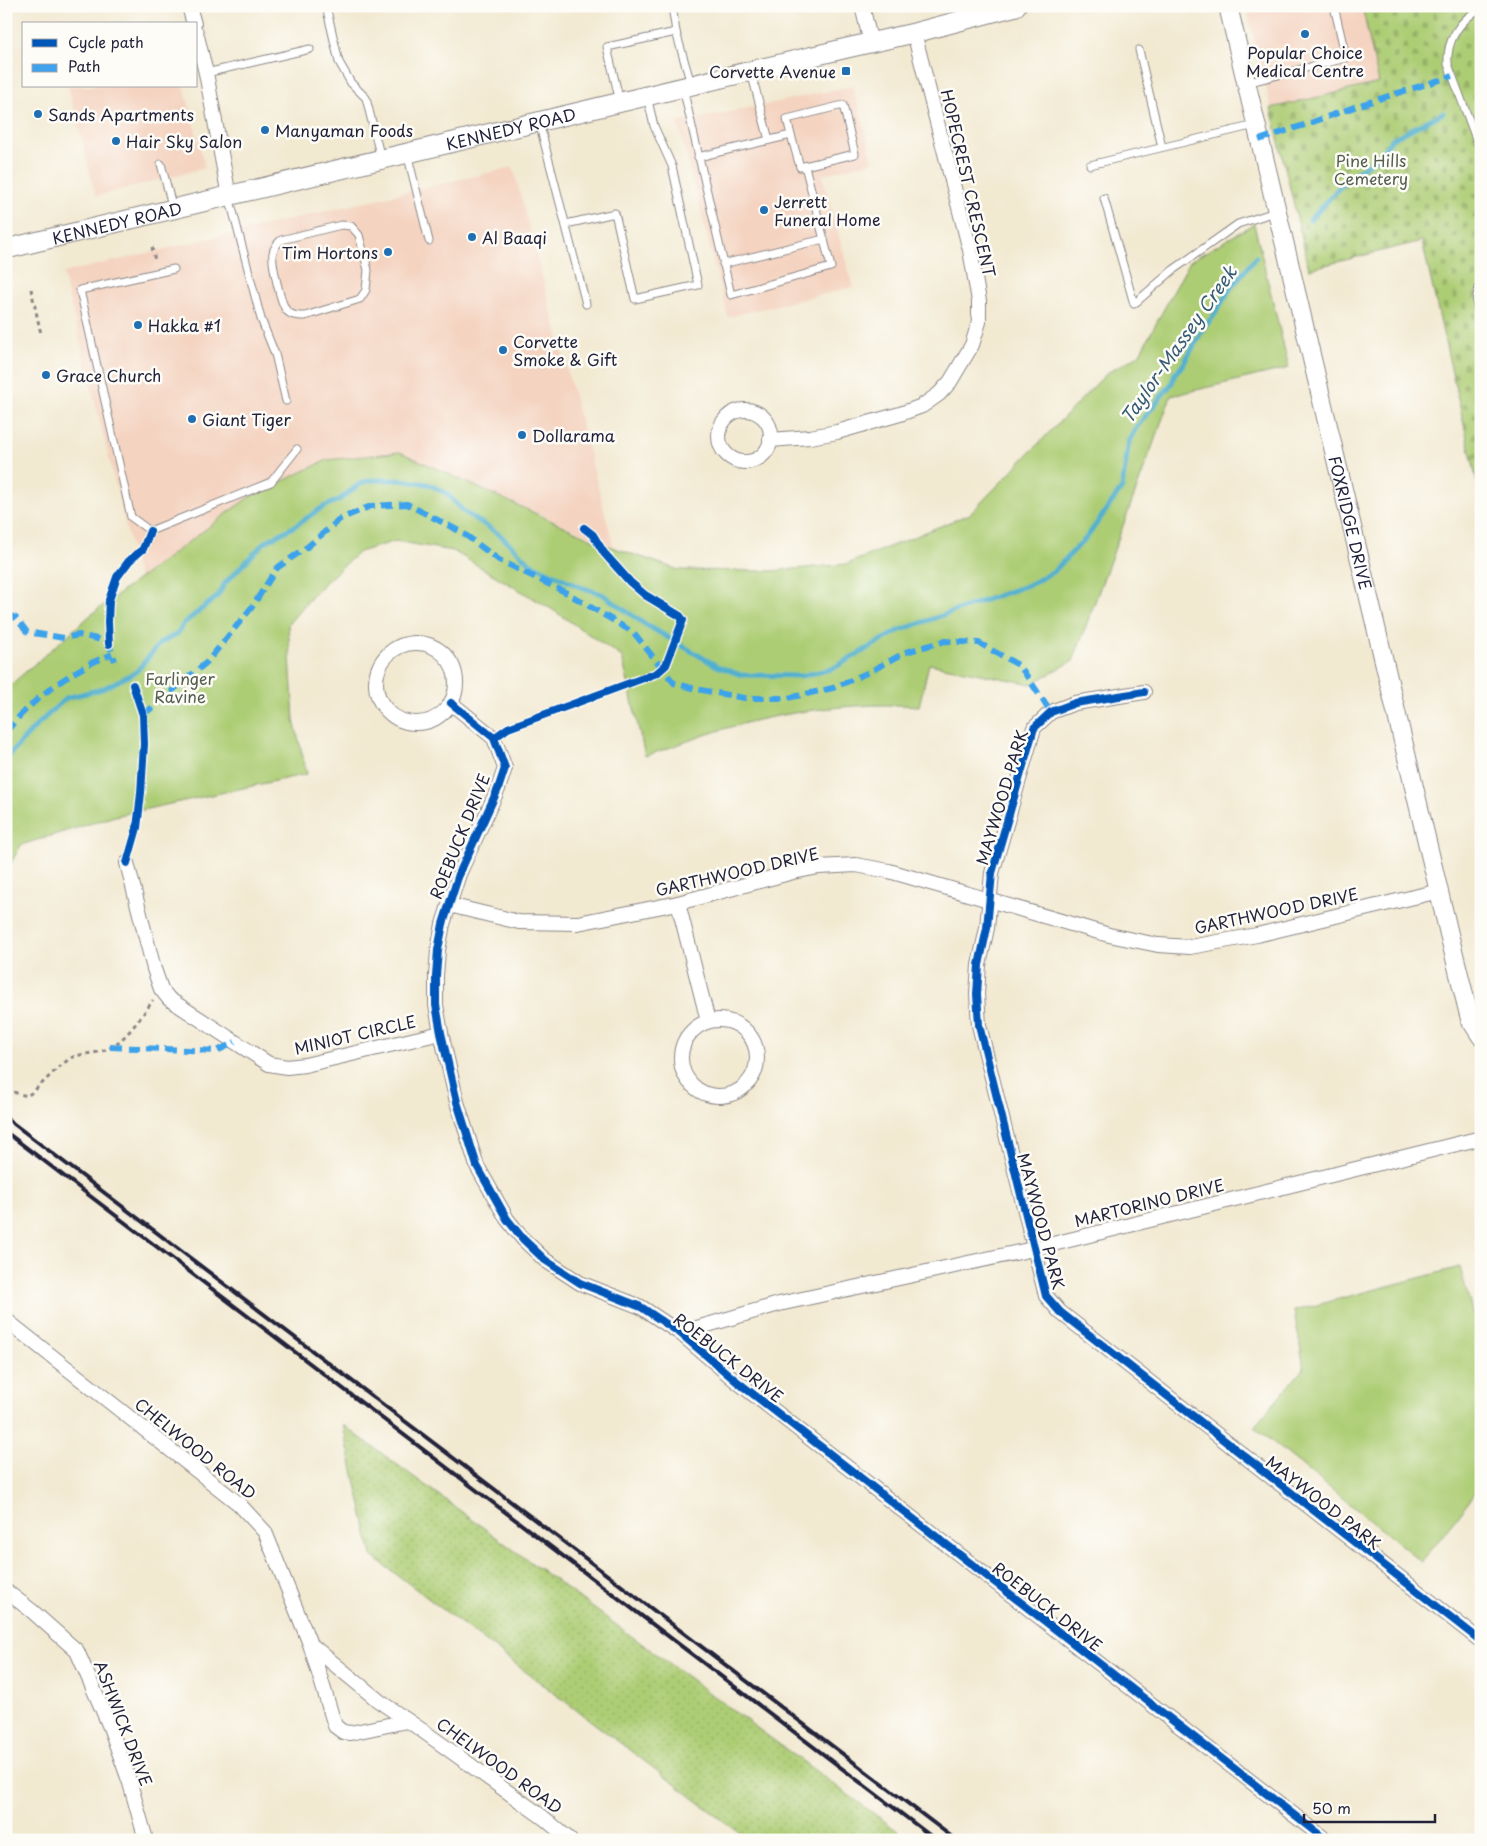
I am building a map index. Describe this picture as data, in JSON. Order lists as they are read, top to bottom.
{
  "streets": {
    "main road": ["KENNEDY ROAD"],
    "street": [
      "HOPECREST CRESCENT",
      "FOXRIDGE DRIVE",
      "MAYWOOD PARK",
      "ROEBUCK DRIVE",
      "GARTHWOOD DRIVE",
      "MINIOT CIRCLE",
      "MARTORINO DRIVE",
      "CHELWOOD ROAD",
      "ASHWICK DRIVE"
    ]
  },
  "crossings": [
    ["KENNEDY ROAD", "HOPECREST CRESCENT"],
    ["FOXRIDGE DRIVE", "GARTHWOOD DRIVE"],
    ["MAYWOOD PARK", "GARTHWOOD DRIVE"],
    ["MAYWOOD PARK", "MARTORINO DRIVE"],
    ["ROEBUCK DRIVE", "GARTHWOOD DRIVE"],
    ["ROEBUCK DRIVE", "MINIOT CIRCLE"],
    ["ROEBUCK DRIVE", "MARTORINO DRIVE"]
  ],
  "water": ["Taylor-Massey Creek"],
  "parks": ["Pine Hills Cemetery", "Farlinger Ravine"],
  "places": {
    "other": [
      "Popular Choice Medical Centre",
      "Sands Apartments",
      "Manyaman Foods",
      "Hair Sky Salon",
      "Jerrett Funeral Home",
      "Al Baaqi",
      "Tim Hortons",
      "Hakka #1",
      "Corvette Smoke & Gift",
      "Grace Church",
      "Giant Tiger",
      "Dollarama"
    ],
    "transit": ["Corvette Avenue"]
  },
  "legend": ["Cycle path", "Path"],
  "scale_bar": "50 m"
}
